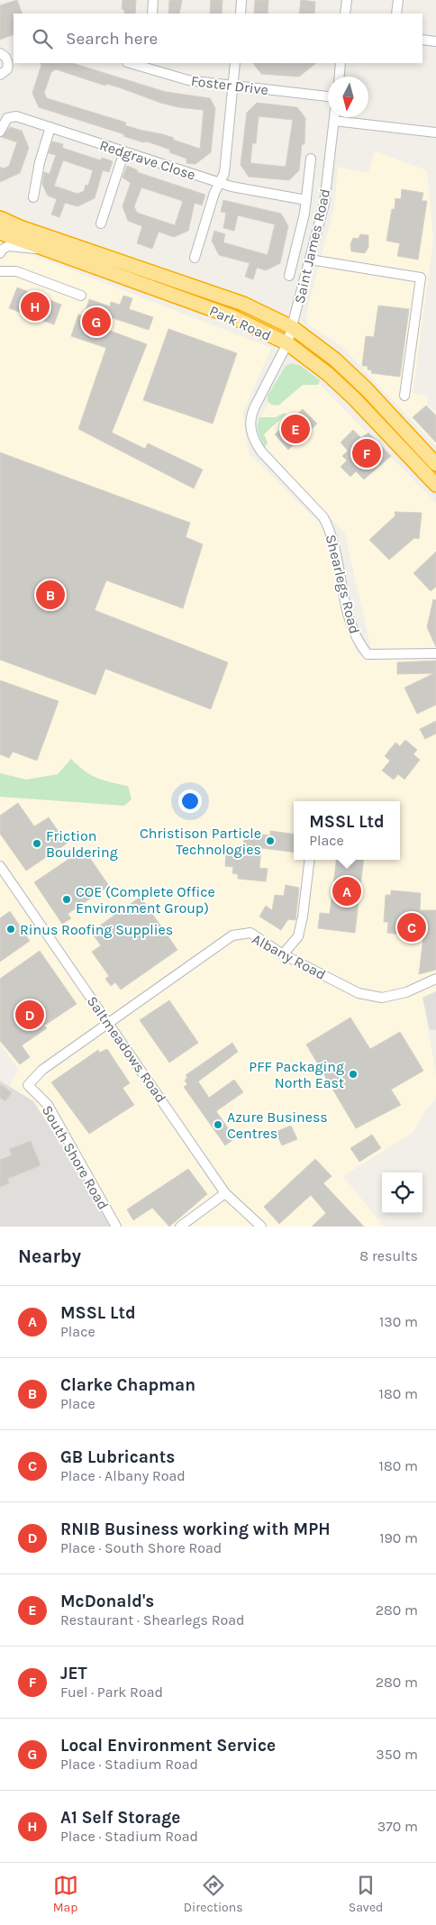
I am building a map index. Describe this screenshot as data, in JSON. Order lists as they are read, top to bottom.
{
  "streets": {
    "highway": ["Park Road"],
    "street": [
      "Foster Drive",
      "Redgrave Close",
      "Saint James Road",
      "Shearlegs Road",
      "Albany Road",
      "Saltmeadows Road",
      "South Shore Road"
    ]
  },
  "crossings": [
    ["Saint James Road", "Park Road"],
    ["Saint James Road", "Shearlegs Road"],
    ["Park Road", "Shearlegs Road"],
    ["Albany Road", "Saltmeadows Road"],
    ["Albany Road", "South Shore Road"],
    ["Saltmeadows Road", "South Shore Road"]
  ],
  "places": [
    "Christison Particle Technologies",
    "Friction Bouldering",
    "COE (Complete Office Environment Group)",
    "Rinus Roofing Supplies",
    "PFF Packaging North East",
    "Azure Business Centres"
  ],
  "north": "bottom",
  "page": {
    "search": "Search here",
    "pins": [
      "H",
      "G",
      "E",
      "F",
      "B",
      "A",
      "C",
      "D"
    ],
    "popup": ["MSSL Ltd", "Place"],
    "heading": ["Nearby", "8 results"],
    "list": [
      {
        "mark": "A",
        "name": "MSSL Ltd",
        "note": "Place",
        "value": "130 m"
      },
      {
        "mark": "B",
        "name": "Clarke Chapman",
        "note": "Place",
        "value": "180 m"
      },
      {
        "mark": "C",
        "name": "GB Lubricants",
        "note": "Place · Albany Road",
        "value": "180 m"
      },
      {
        "mark": "D",
        "name": "RNIB Business working with MPH",
        "note": "Place · South Shore Road",
        "value": "190 m"
      },
      {
        "mark": "E",
        "name": "McDonald's",
        "note": "Restaurant · Shearlegs Road",
        "value": "280 m"
      },
      {
        "mark": "F",
        "name": "JET",
        "note": "Fuel · Park Road",
        "value": "280 m"
      },
      {
        "mark": "G",
        "name": "Local Environment Service",
        "note": "Place · Stadium Road",
        "value": "350 m"
      },
      {
        "mark": "H",
        "name": "A1 Self Storage",
        "note": "Place · Stadium Road",
        "value": "370 m"
      }
    ],
    "nav": ["Map", "Directions", "Saved"]
  }
}
